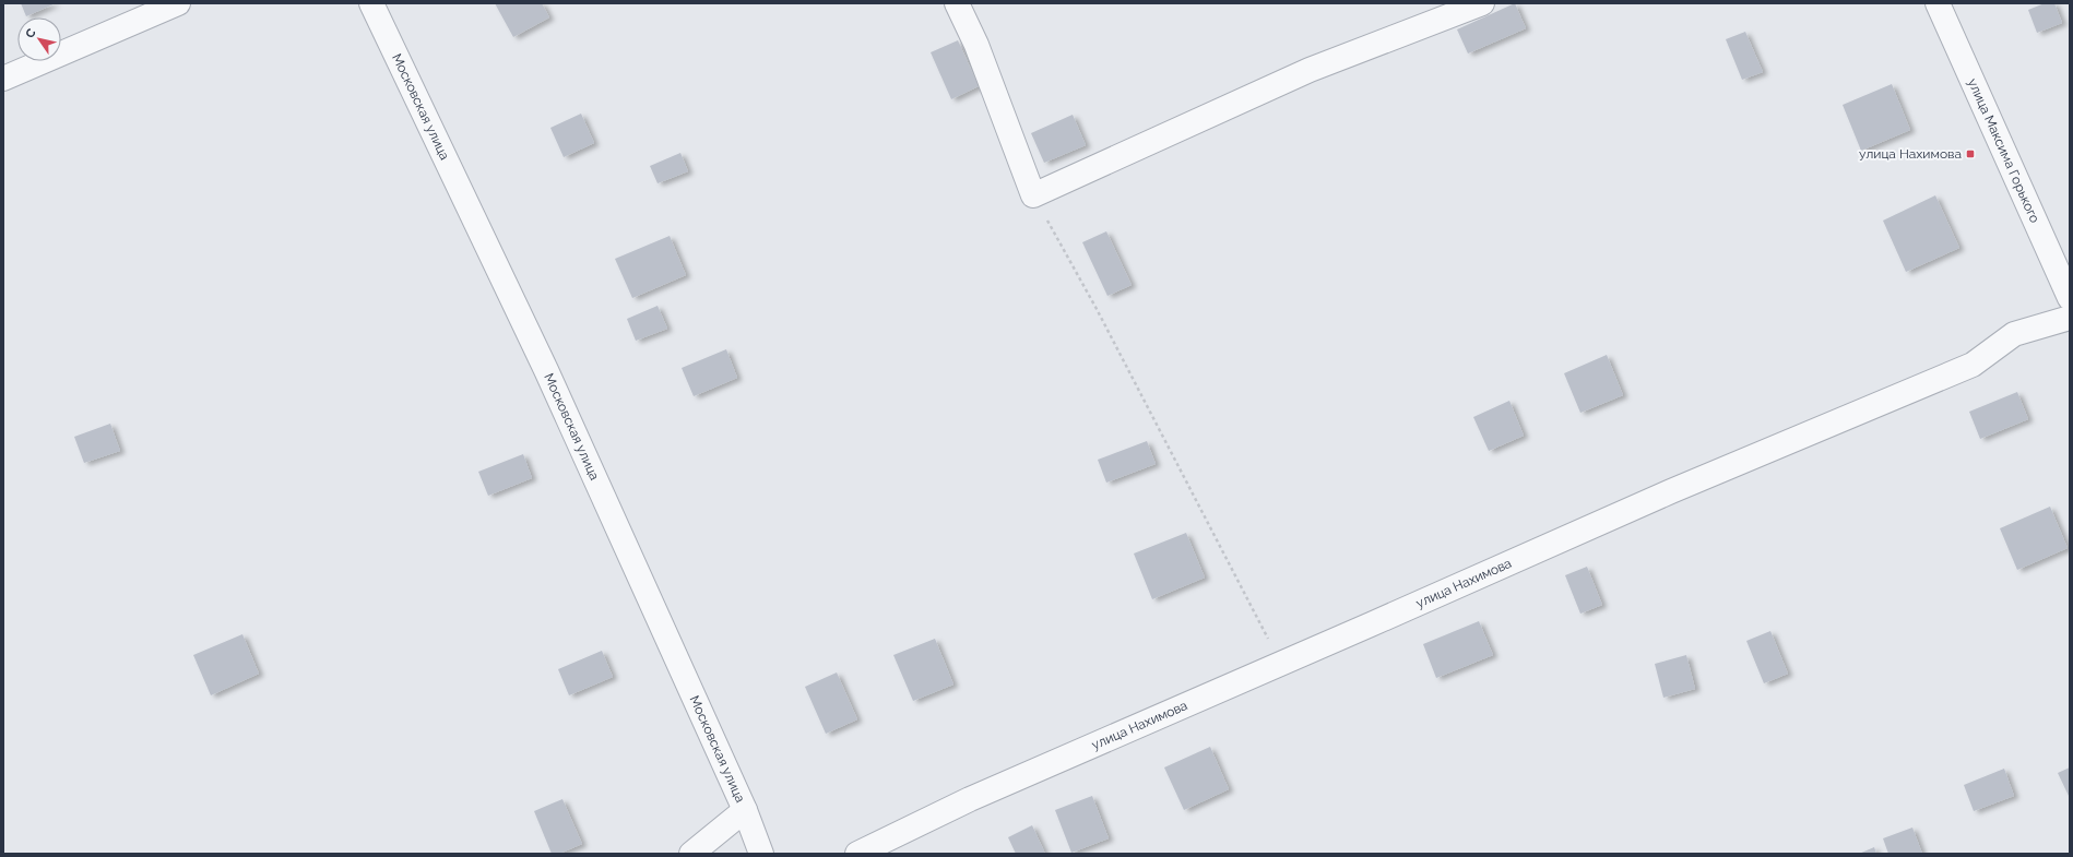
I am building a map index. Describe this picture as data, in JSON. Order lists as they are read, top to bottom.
{
  "streets": {
    "street": ["Московская улица", "улица Максима Горького", "улица Нахимова"]
  },
  "places": {
    "transit": ["улица Нахимова"]
  },
  "north": "top left"
}
